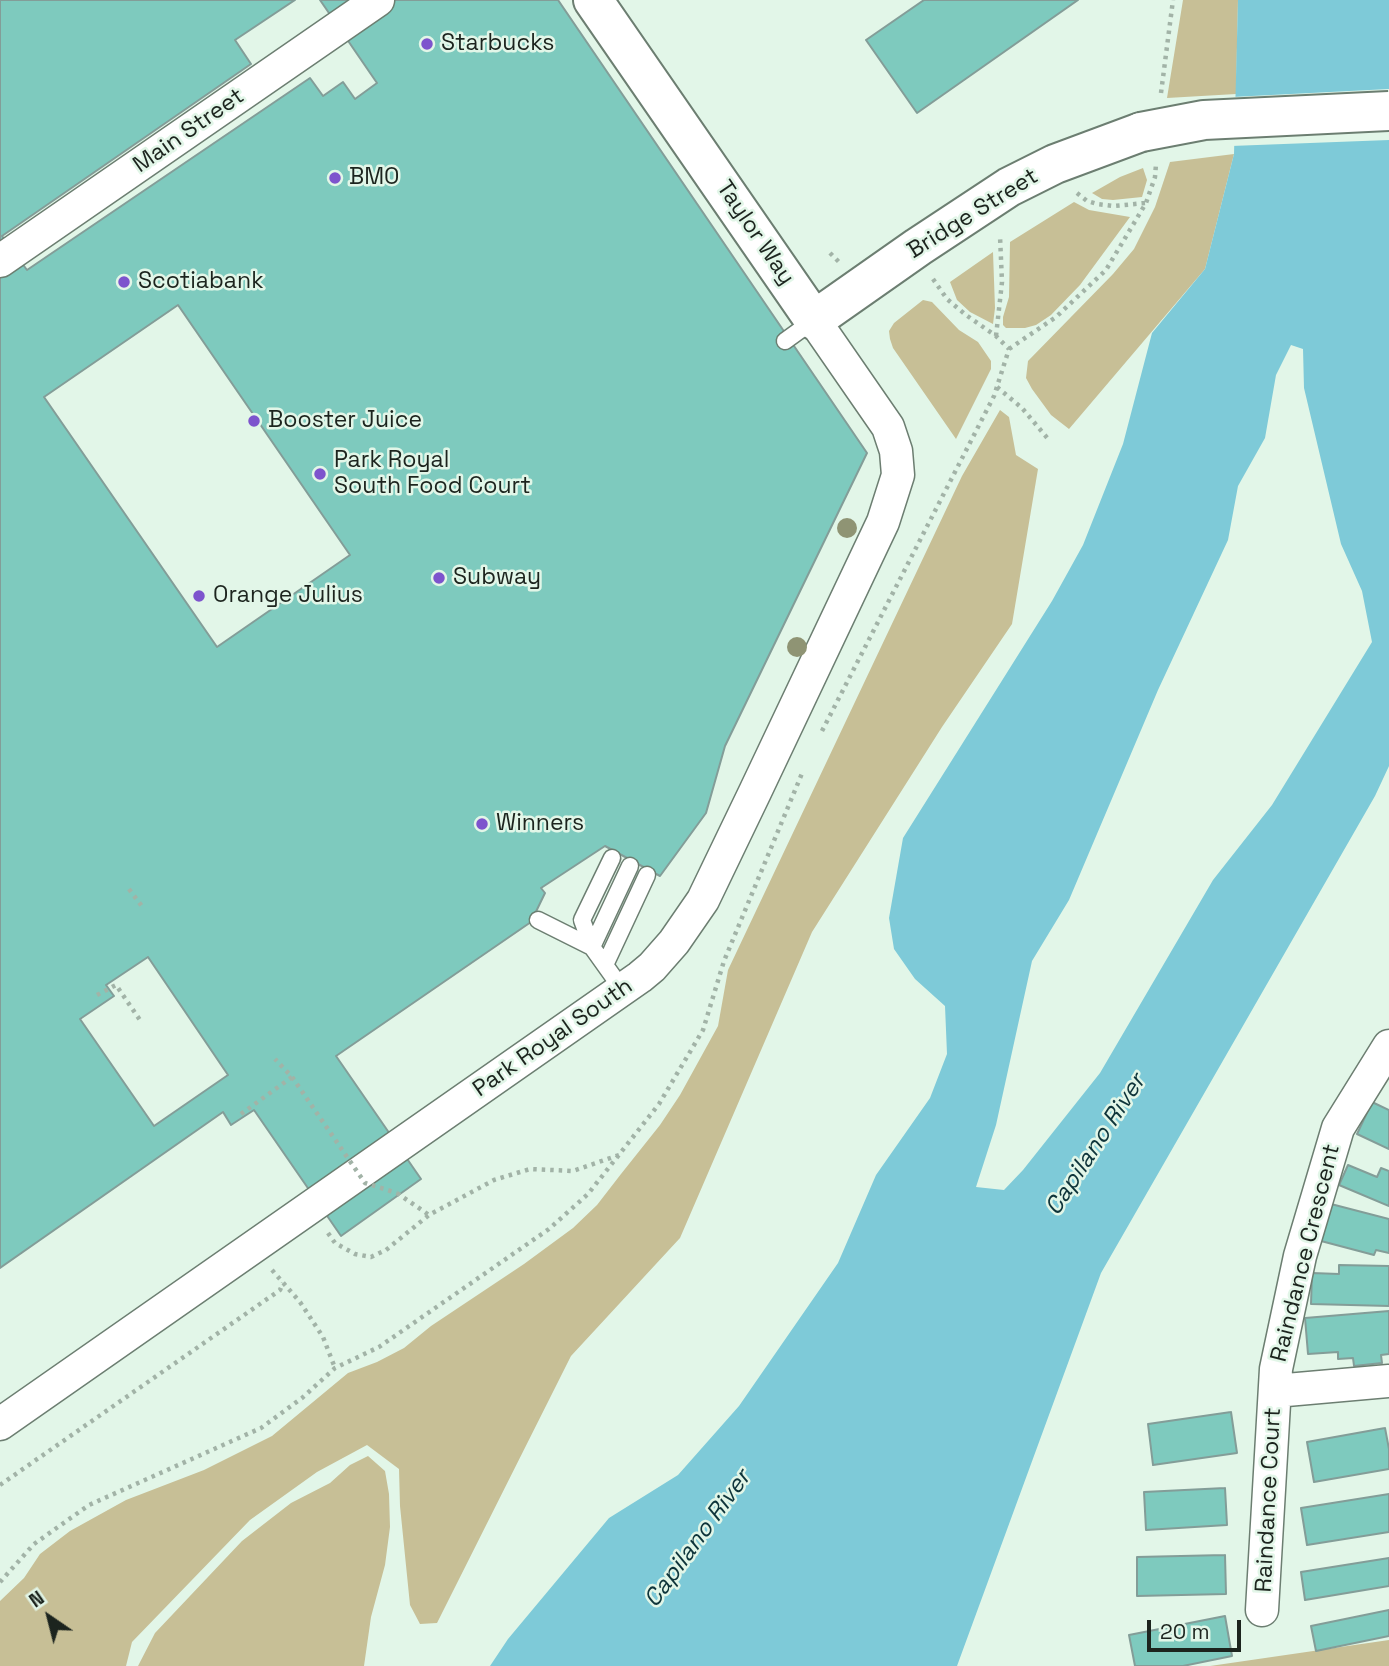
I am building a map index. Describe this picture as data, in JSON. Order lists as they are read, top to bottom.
{
  "streets": {
    "street": [
      "Main Street",
      "Bridge Street",
      "Taylor Way",
      "Park Royal South",
      "Raindance Crescent",
      "Raindance Court"
    ]
  },
  "crossings": [
    ["Bridge Street", "Taylor Way"],
    ["Taylor Way", "Park Royal South"],
    ["Raindance Crescent", "Raindance Court"]
  ],
  "water": ["Capilano River"],
  "places": [
    "Starbucks",
    "BMO",
    "Scotiabank",
    "Booster Juice",
    "Park Royal South Food Court",
    "Subway",
    "Orange Julius",
    "Winners"
  ],
  "scale_bar": "20 m",
  "north": "top left"
}
